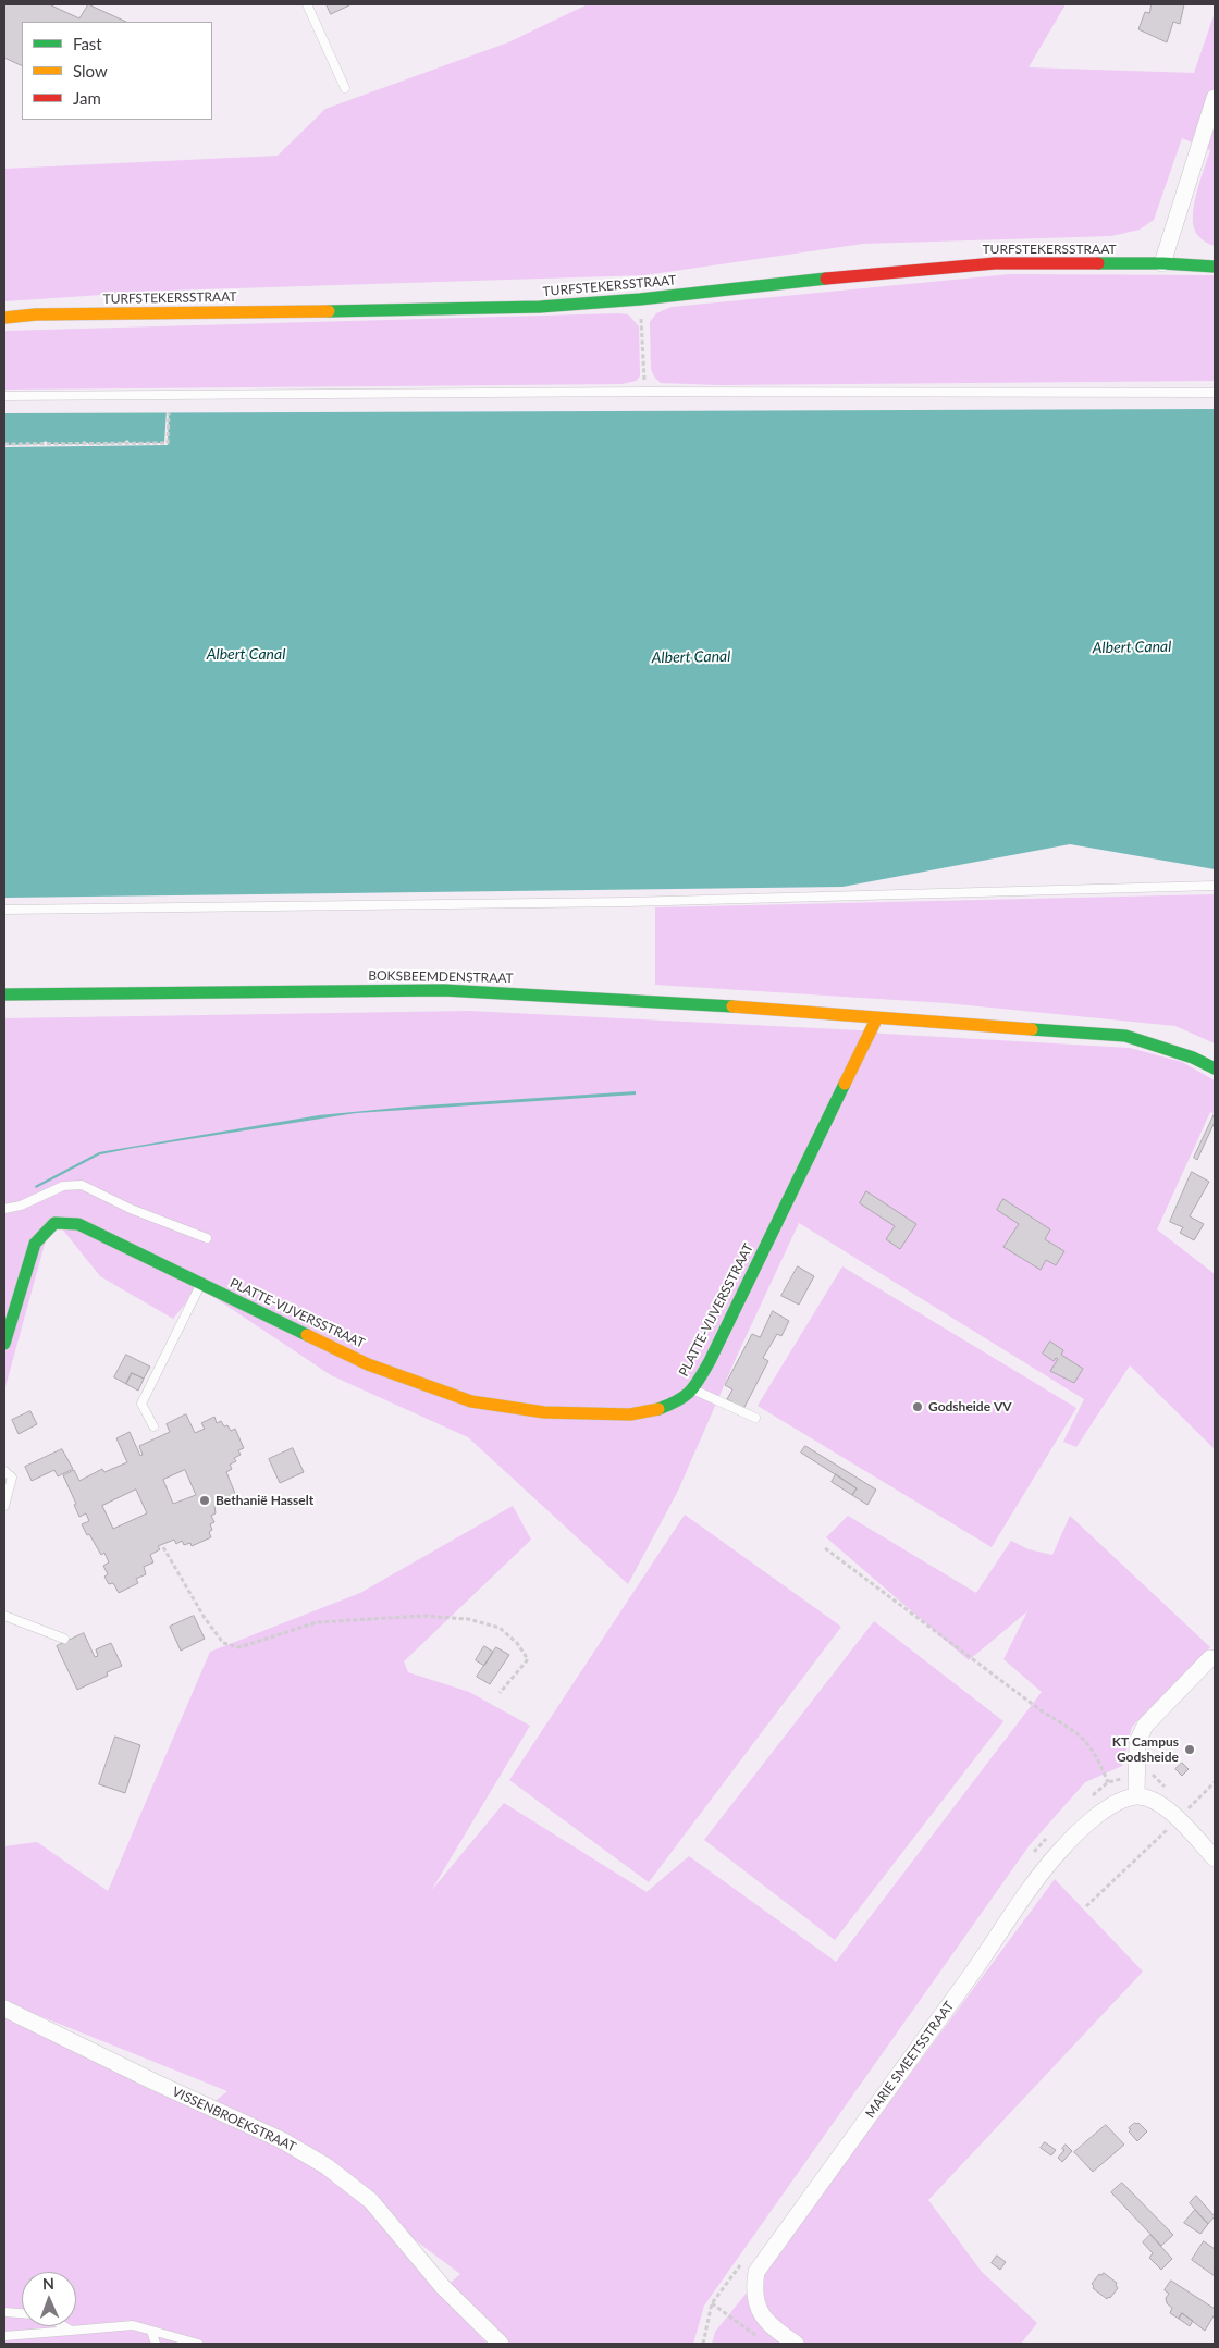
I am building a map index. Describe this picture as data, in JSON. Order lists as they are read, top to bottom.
{
  "streets": {
    "street": [
      "TURFSTEKERSSTRAAT",
      "BOKSBEEMDENSTRAAT",
      "PLATTE-VIJVERSSTRAAT",
      "MARIE SMEETSSTRAAT",
      "VISSENBROEKSTRAAT"
    ]
  },
  "crossings": [
    ["BOKSBEEMDENSTRAAT", "PLATTE-VIJVERSSTRAAT"]
  ],
  "water": ["Albert Canal"],
  "places": ["Godsheide VV", "Bethanië Hasselt", "KT Campus Godsheide"],
  "legend": ["Fast", "Slow", "Jam"],
  "north": "top"
}
